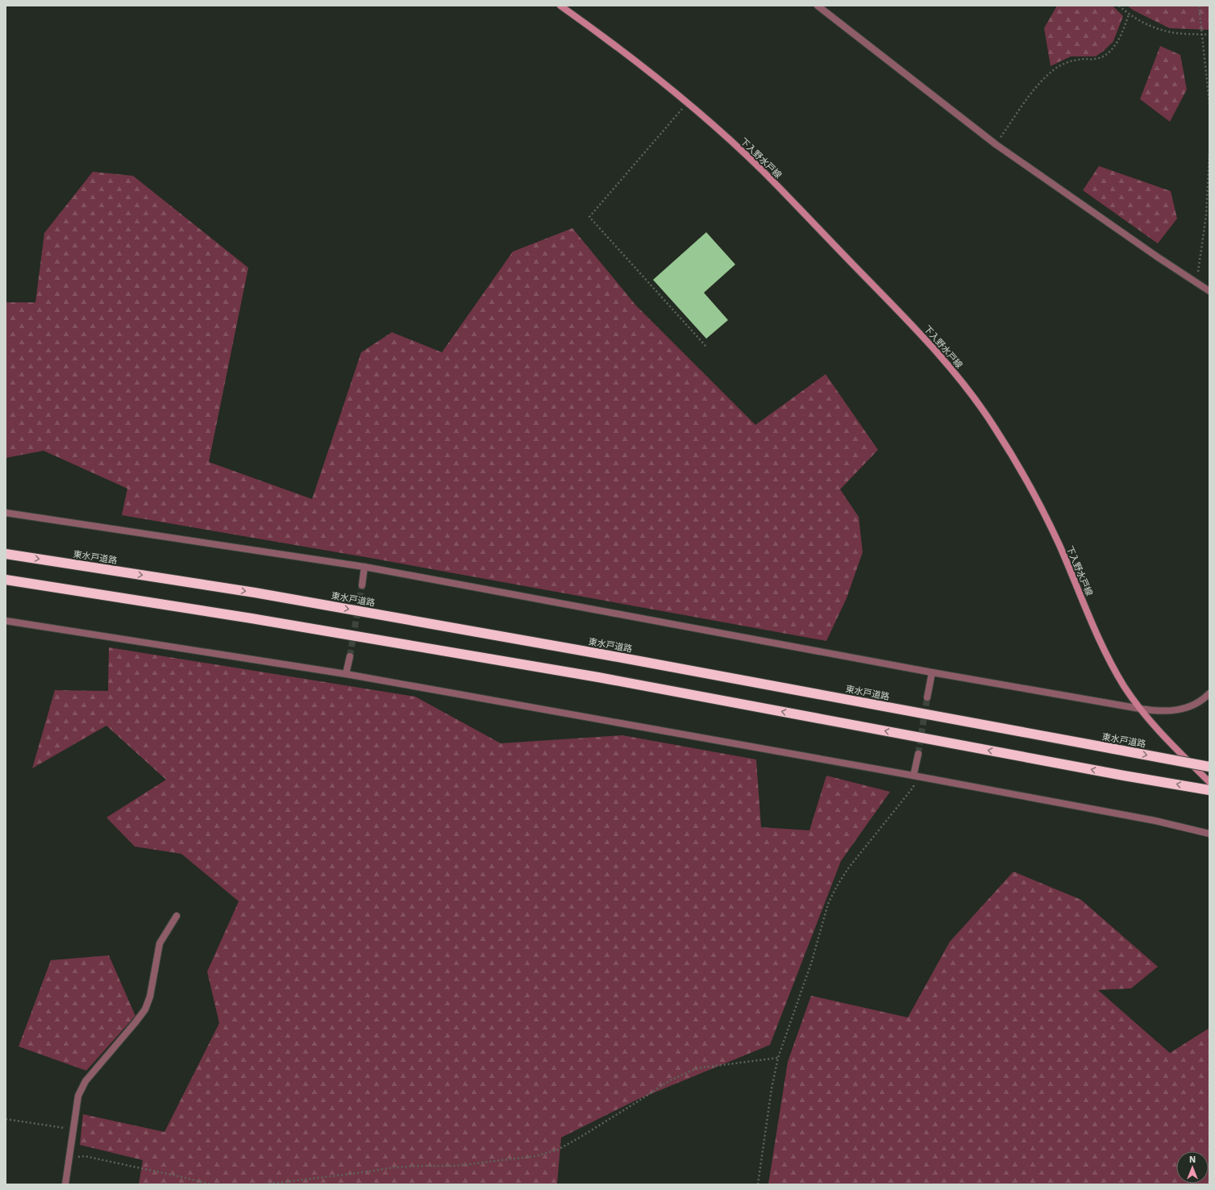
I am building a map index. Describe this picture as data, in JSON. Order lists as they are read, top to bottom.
{
  "streets": {
    "highway": ["東水戸道路"],
    "main road": ["下入野水戸線"]
  },
  "north": "top"
}
